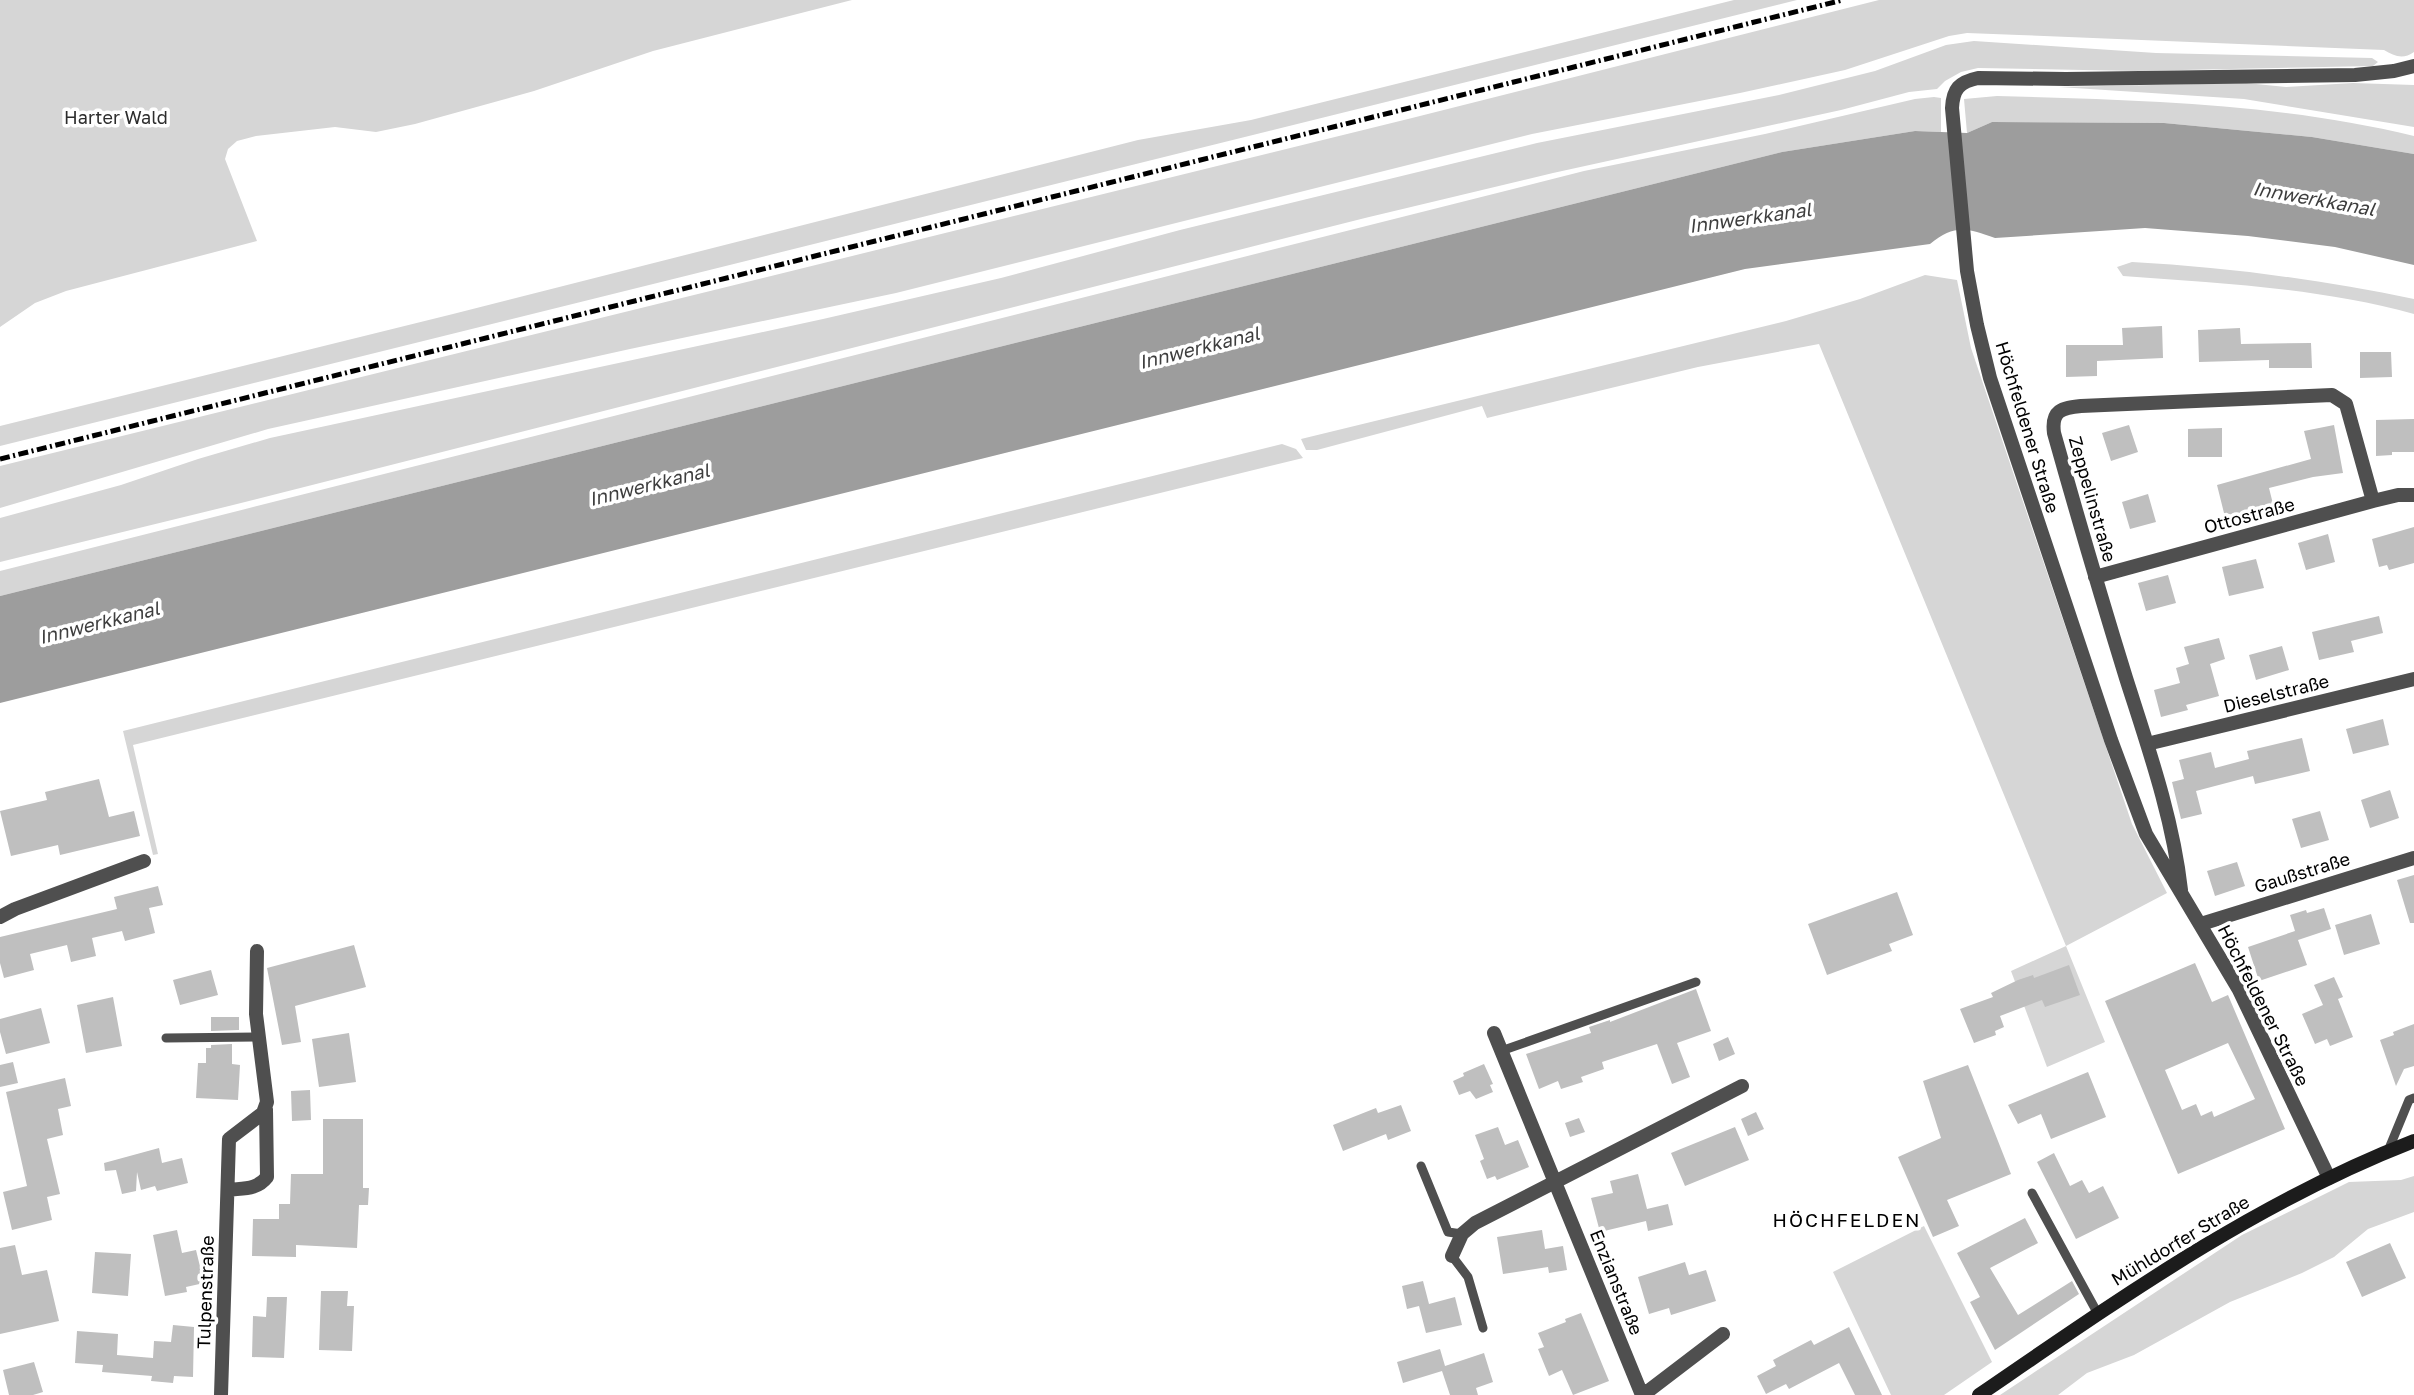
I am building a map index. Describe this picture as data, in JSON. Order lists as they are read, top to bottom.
{
  "streets": {
    "street": [
      "Höchfeldener Straße",
      "Zeppelinstraße",
      "Ottostraße",
      "Dieselstraße",
      "Gaußstraße",
      "Mühldorfer Straße",
      "Enzianstraße",
      "Tulpenstraße"
    ]
  },
  "crossings": [
    ["Höchfeldener Straße", "Zeppelinstraße"],
    ["Höchfeldener Straße", "Gaußstraße"],
    ["Höchfeldener Straße", "Mühldorfer Straße"],
    ["Zeppelinstraße", "Ottostraße"],
    ["Zeppelinstraße", "Dieselstraße"]
  ],
  "districts": ["HÖCHFELDEN"],
  "water": ["Innwerkkanal"],
  "parks": ["Harter Wald"]
}
